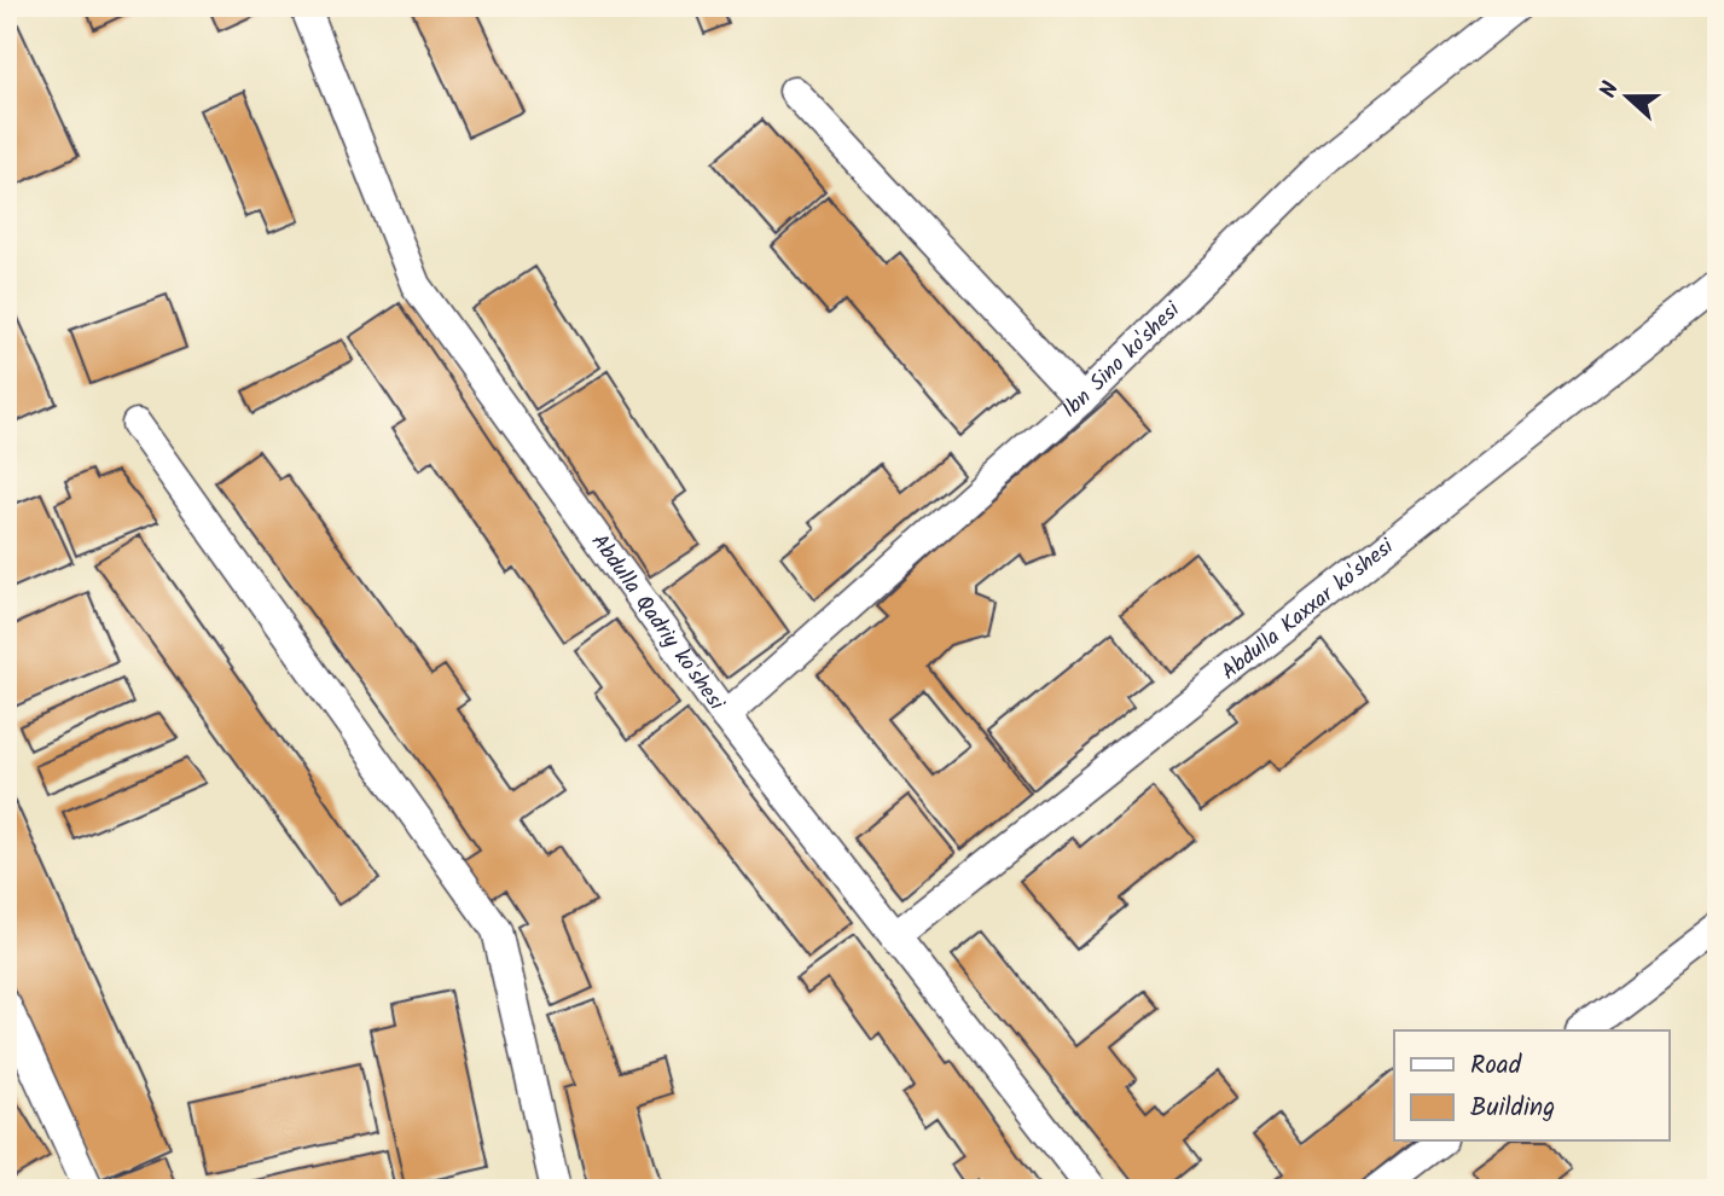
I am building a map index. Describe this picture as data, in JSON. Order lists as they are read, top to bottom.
{
  "streets": {
    "street": ["Ibn Sino ko'shesi", "Abdulla Kaxxar ko'shesi", "Abdulla Qadriy ko'shesi"]
  },
  "crossings": [
    ["Ibn Sino ko'shesi", "Abdulla Qadriy ko'shesi"],
    ["Abdulla Kaxxar ko'shesi", "Abdulla Qadriy ko'shesi"]
  ],
  "legend": ["Road", "Building"],
  "north": "left"
}
